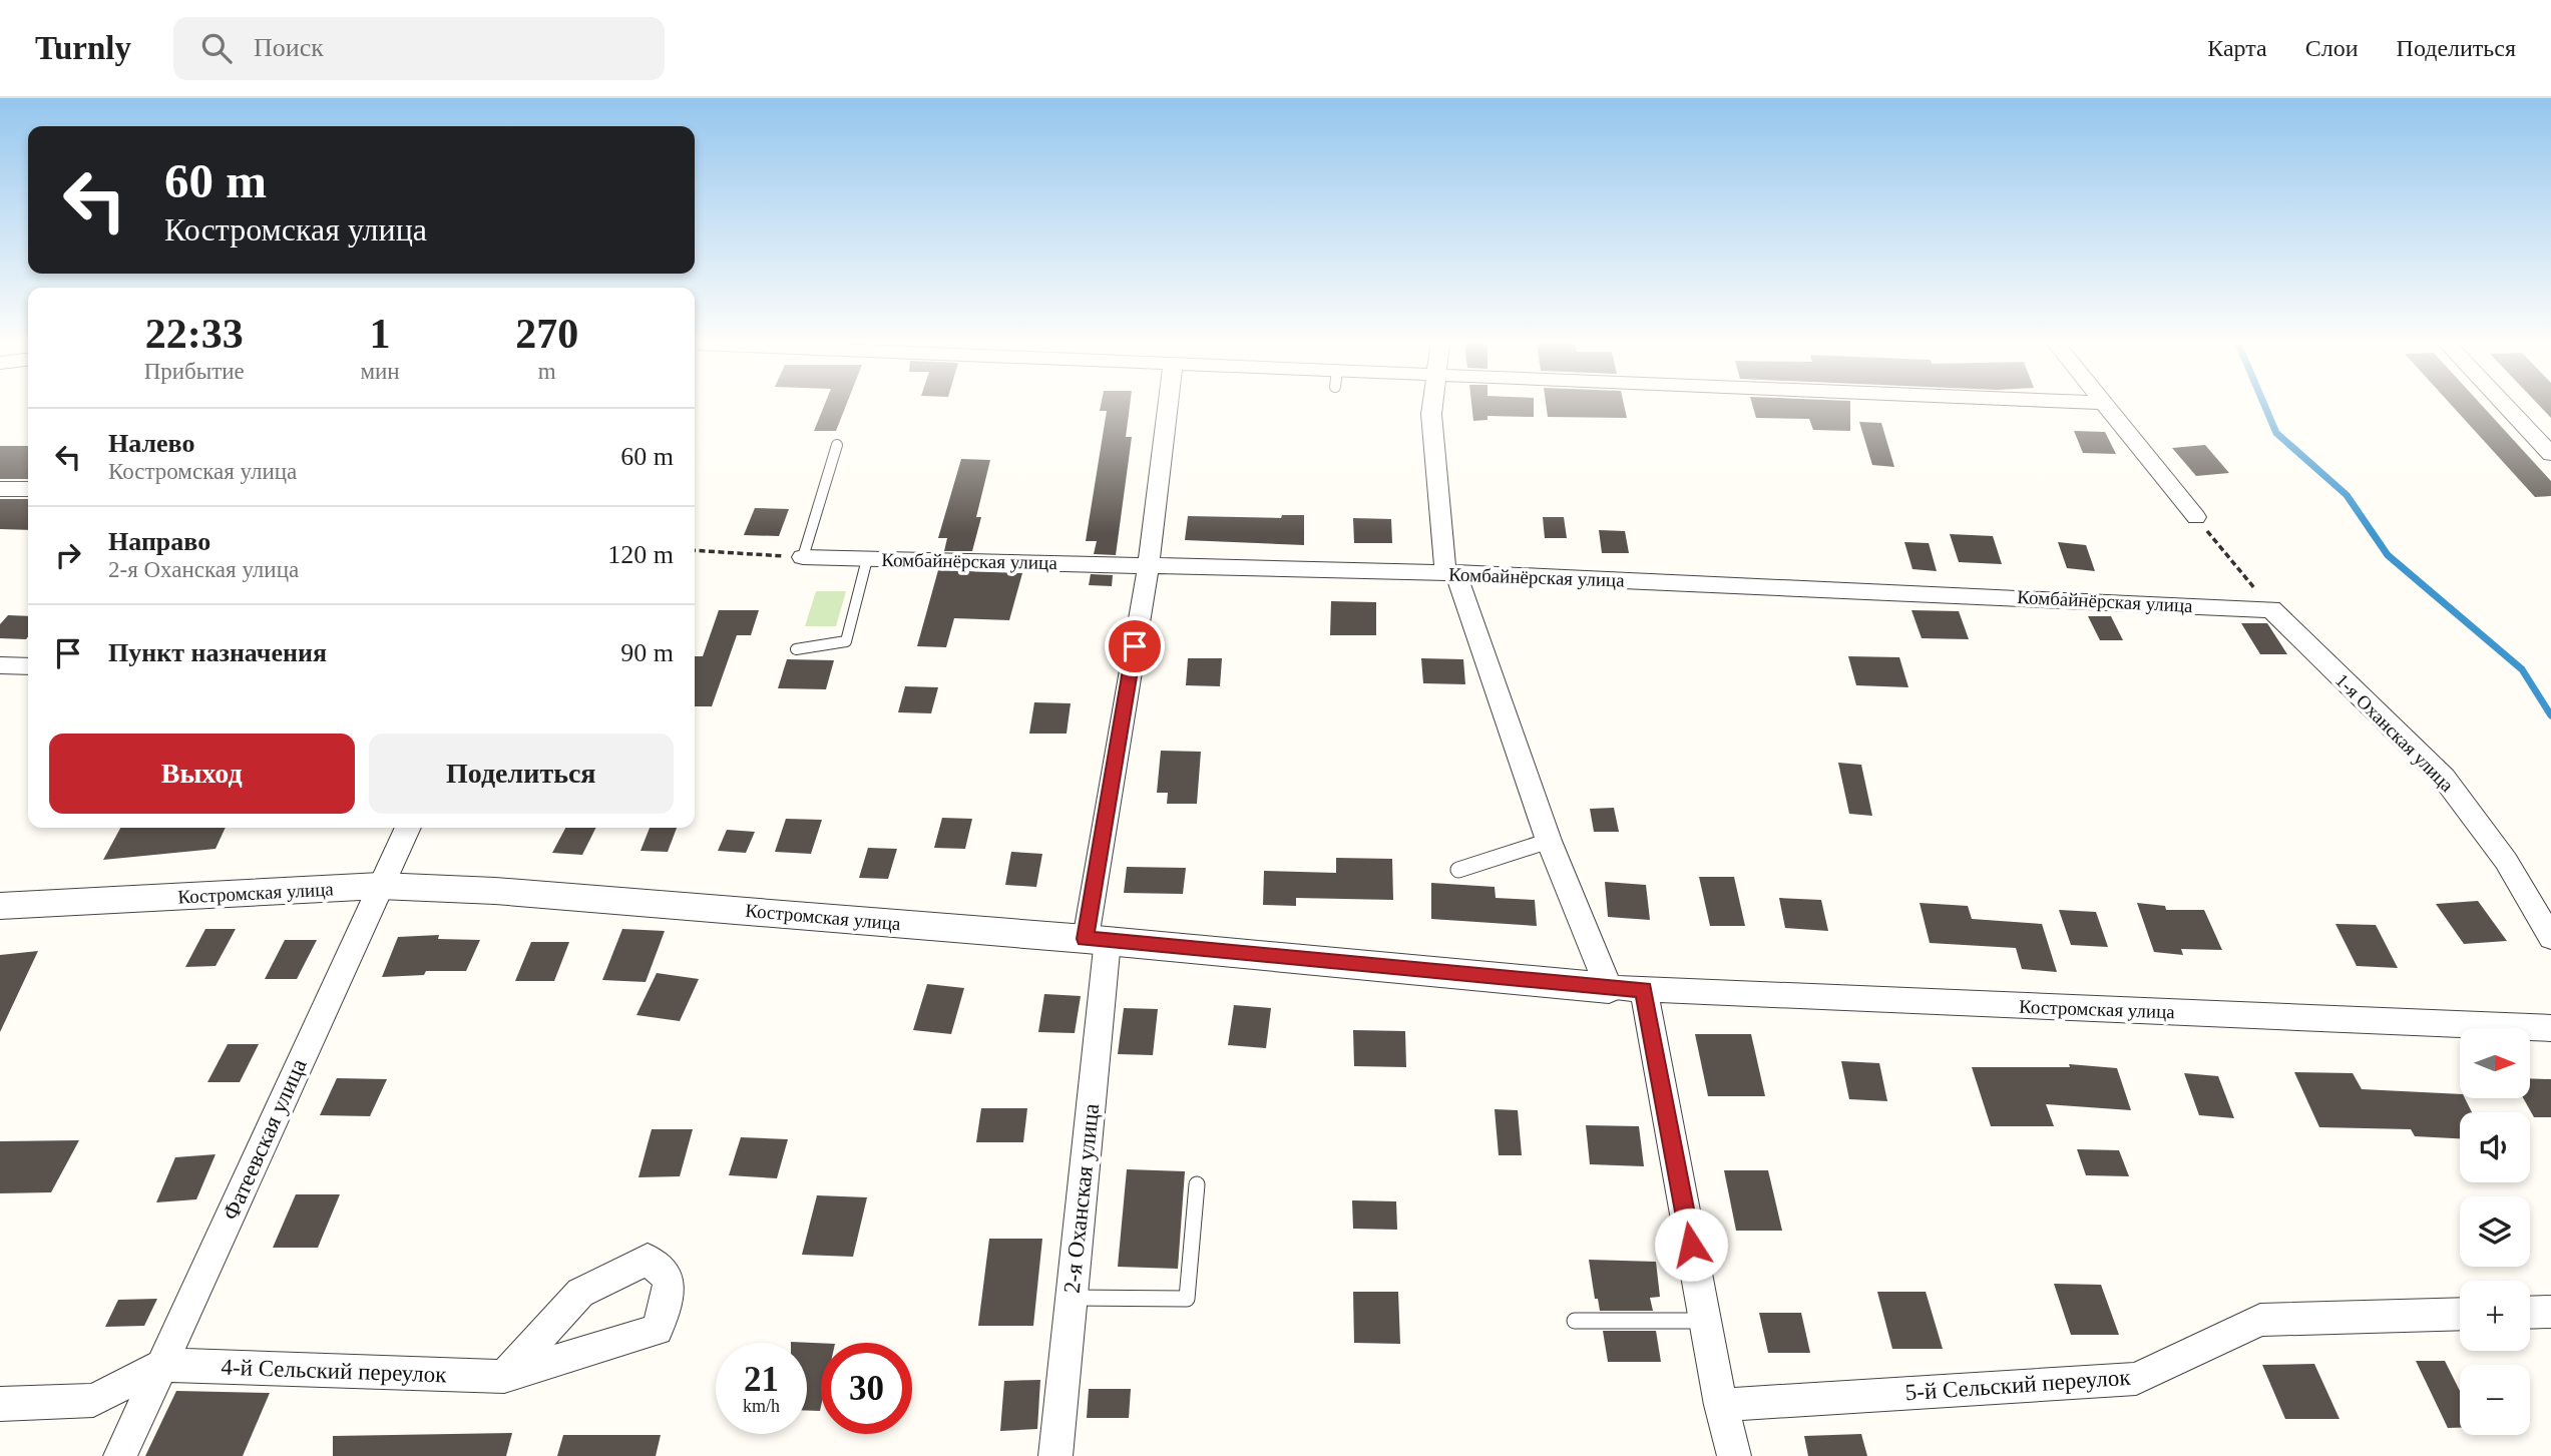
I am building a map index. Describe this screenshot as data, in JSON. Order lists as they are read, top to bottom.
{
  "streets": {
    "street": [
      "Комбайнёрская улица",
      "1-я Оханская улица",
      "Костромская улица",
      "Фатеевская улица",
      "2-я Оханская улица",
      "4-й Сельский переулок",
      "5-й Сельский переулок"
    ]
  },
  "crossings": [
    ["Комбайнёрская улица", "1-я Оханская улица"],
    ["Комбайнёрская улица", "2-я Оханская улица"],
    ["Костромская улица", "Фатеевская улица"],
    ["Костромская улица", "2-я Оханская улица"],
    ["Фатеевская улица", "4-й Сельский переулок"]
  ],
  "north": "right",
  "page": {
    "header": "Turnly",
    "search": "Поиск",
    "nav": ["Карта", "Слои", "Поделиться"],
    "turn": ["60 m", "Костромская улица"],
    "eta": [
      "22:33",
      "Прибытие",
      "1",
      "мин",
      "270",
      "m"
    ],
    "list": [
      {
        "name": "Налево",
        "note": "Костромская улица",
        "value": "60 m"
      },
      {
        "name": "Направо",
        "note": "2-я Оханская улица",
        "value": "120 m"
      },
      {
        "name": "Пункт назначения",
        "value": "90 m"
      }
    ],
    "buttons": ["Выход", "Поделиться"],
    "map_buttons": ["+", "−"],
    "speed": "21 km/h",
    "limit": "30"
  }
}
